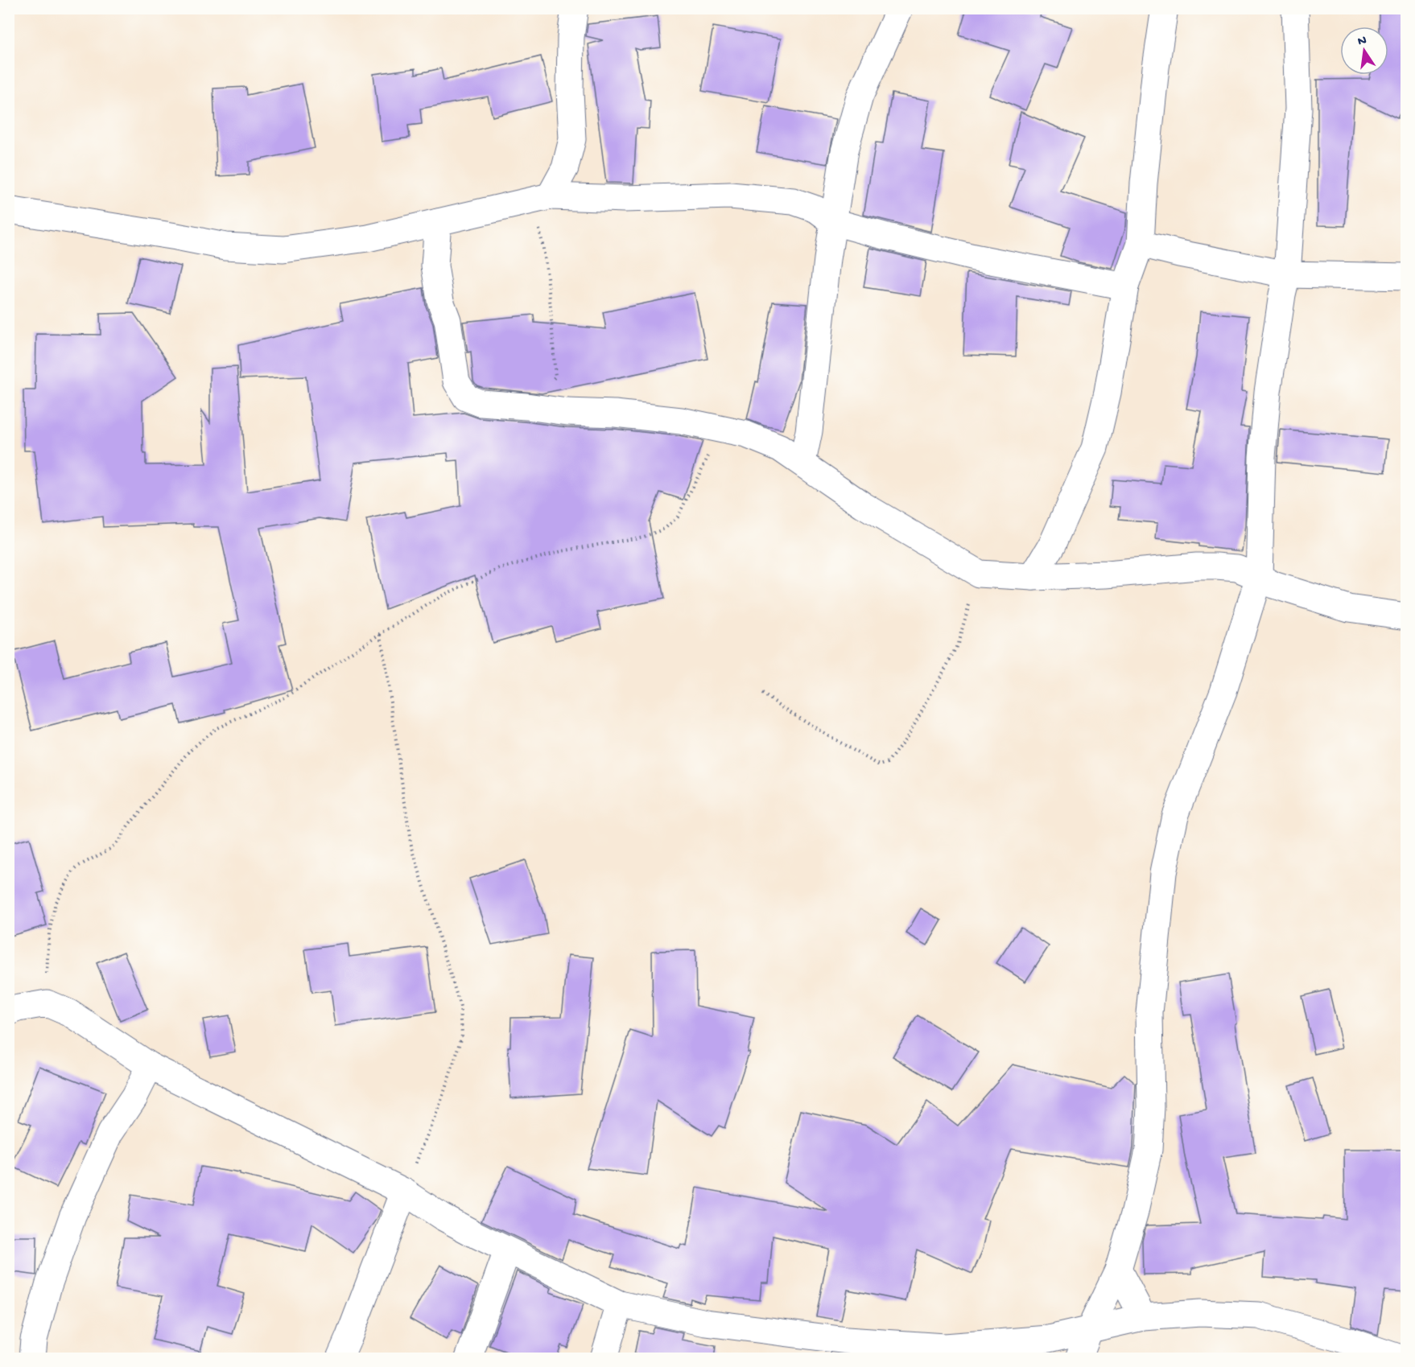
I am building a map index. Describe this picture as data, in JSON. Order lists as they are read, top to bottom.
{
  "north": "top"
}
